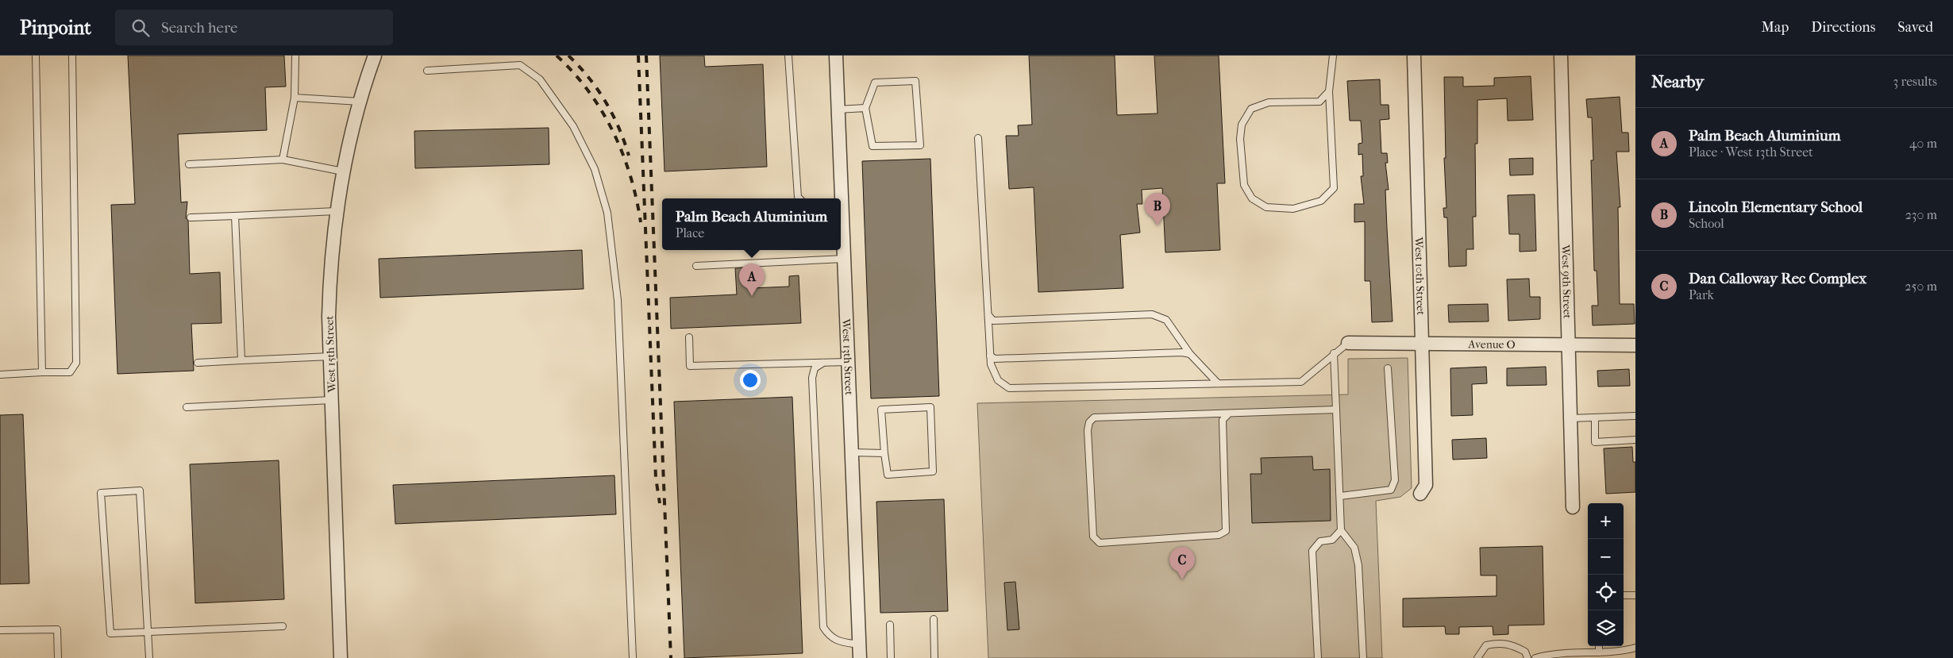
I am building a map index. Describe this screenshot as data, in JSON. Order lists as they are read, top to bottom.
{
  "streets": {
    "street": [
      "West 10th Street",
      "West 9th Street",
      "Avenue O",
      "West 15th Street",
      "West 13th Street"
    ]
  },
  "crossings": [
    ["West 10th Street", "Avenue O"],
    ["West 9th Street", "Avenue O"]
  ],
  "page": {
    "header": "Pinpoint",
    "search": "Search here",
    "nav": ["Map", "Directions", "Saved"],
    "heading": ["Nearby", "3 results"],
    "list": [
      {
        "mark": "A",
        "name": "Palm Beach Aluminium",
        "note": "Place · West 13th Street",
        "value": "40 m"
      },
      {
        "mark": "B",
        "name": "Lincoln Elementary School",
        "note": "School",
        "value": "230 m"
      },
      {
        "mark": "C",
        "name": "Dan Calloway Rec Complex",
        "note": "Park",
        "value": "250 m"
      }
    ],
    "pins": ["B", "A", "C"],
    "popup": ["Palm Beach Aluminium", "Place"],
    "map_buttons": ["+", "−"]
  }
}
